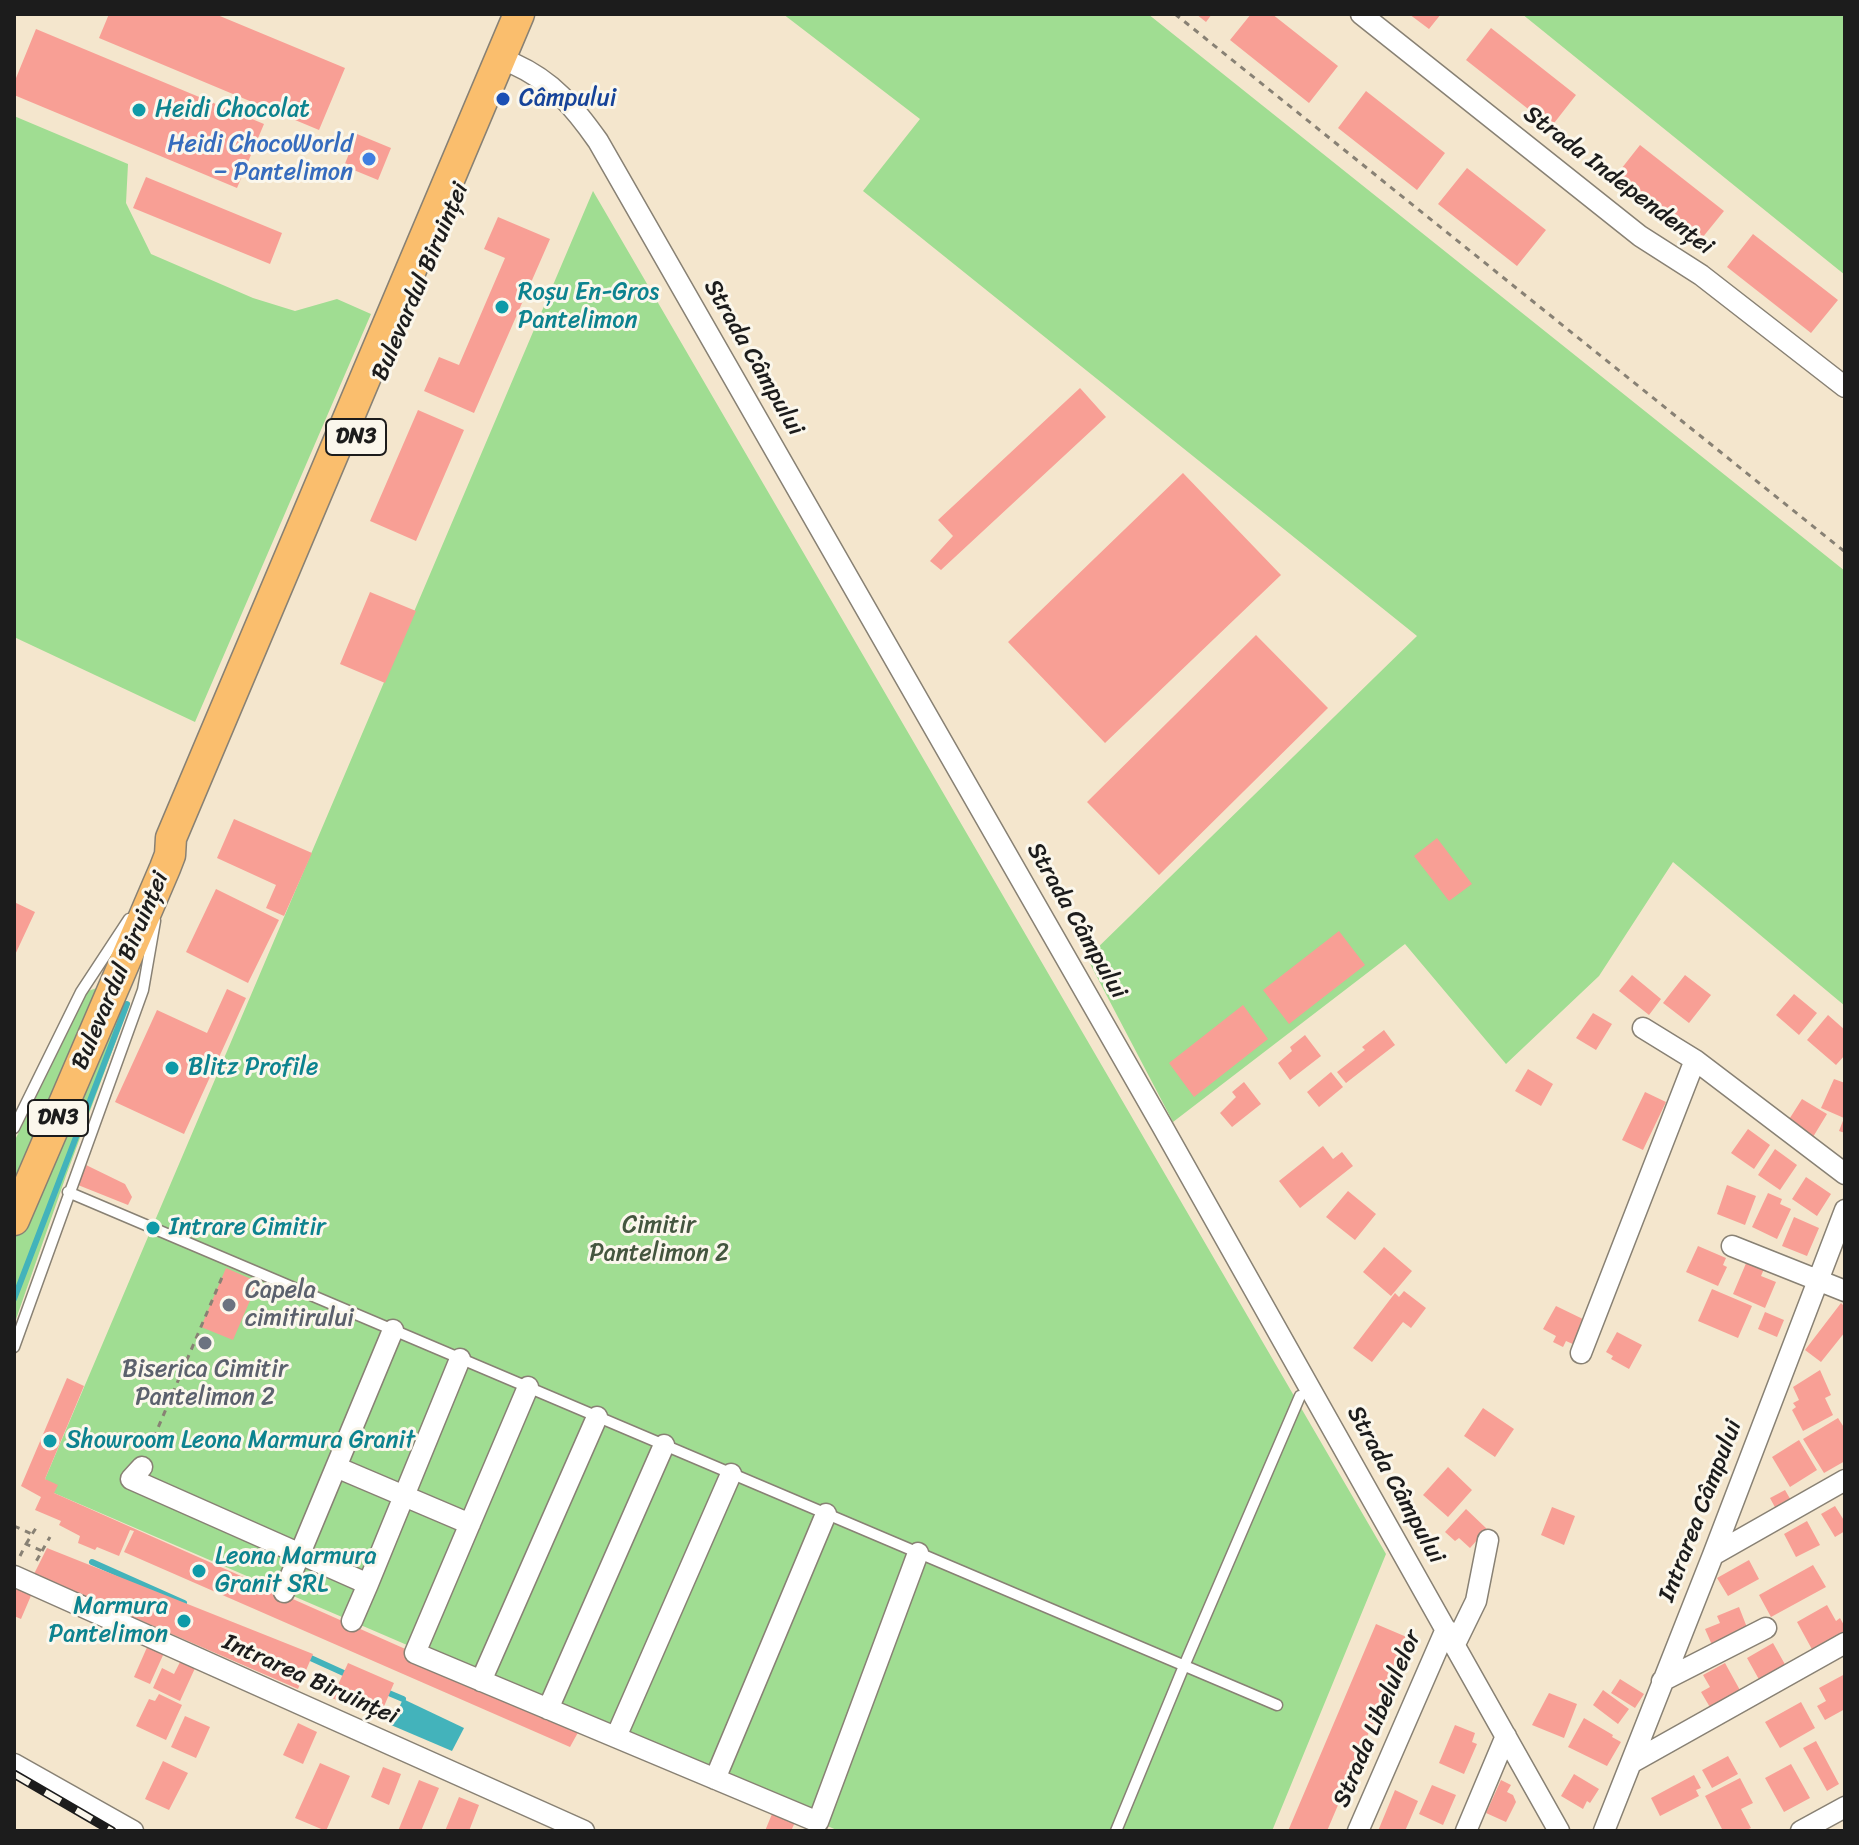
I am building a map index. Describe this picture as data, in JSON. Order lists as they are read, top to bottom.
{
  "streets": {
    "main road": ["Bulevardul Biruinței", "DN3"],
    "street": [
      "Strada Independenței",
      "Strada Câmpului",
      "Intrarea Câmpului",
      "Intrarea Biruinței",
      "Strada Libelulelor"
    ]
  },
  "crossings": [
    ["Bulevardul Biruinței", "Strada Câmpului"],
    ["Strada Câmpului", "Strada Libelulelor"]
  ],
  "parks": ["Cimitir Pantelimon 2"],
  "places": [
    "Câmpului",
    "Heidi Chocolat",
    "Heidi ChocoWorld – Pantelimon",
    "Roșu En-Gros Pantelimon",
    "Blitz Profile",
    "Intrare Cimitir",
    "Capela cimitirului",
    "Biserica Cimitir Pantelimon 2",
    "Showroom Leona Marmura Granit",
    "Leona Marmura Granit SRL",
    "Marmura Pantelimon"
  ]
}
